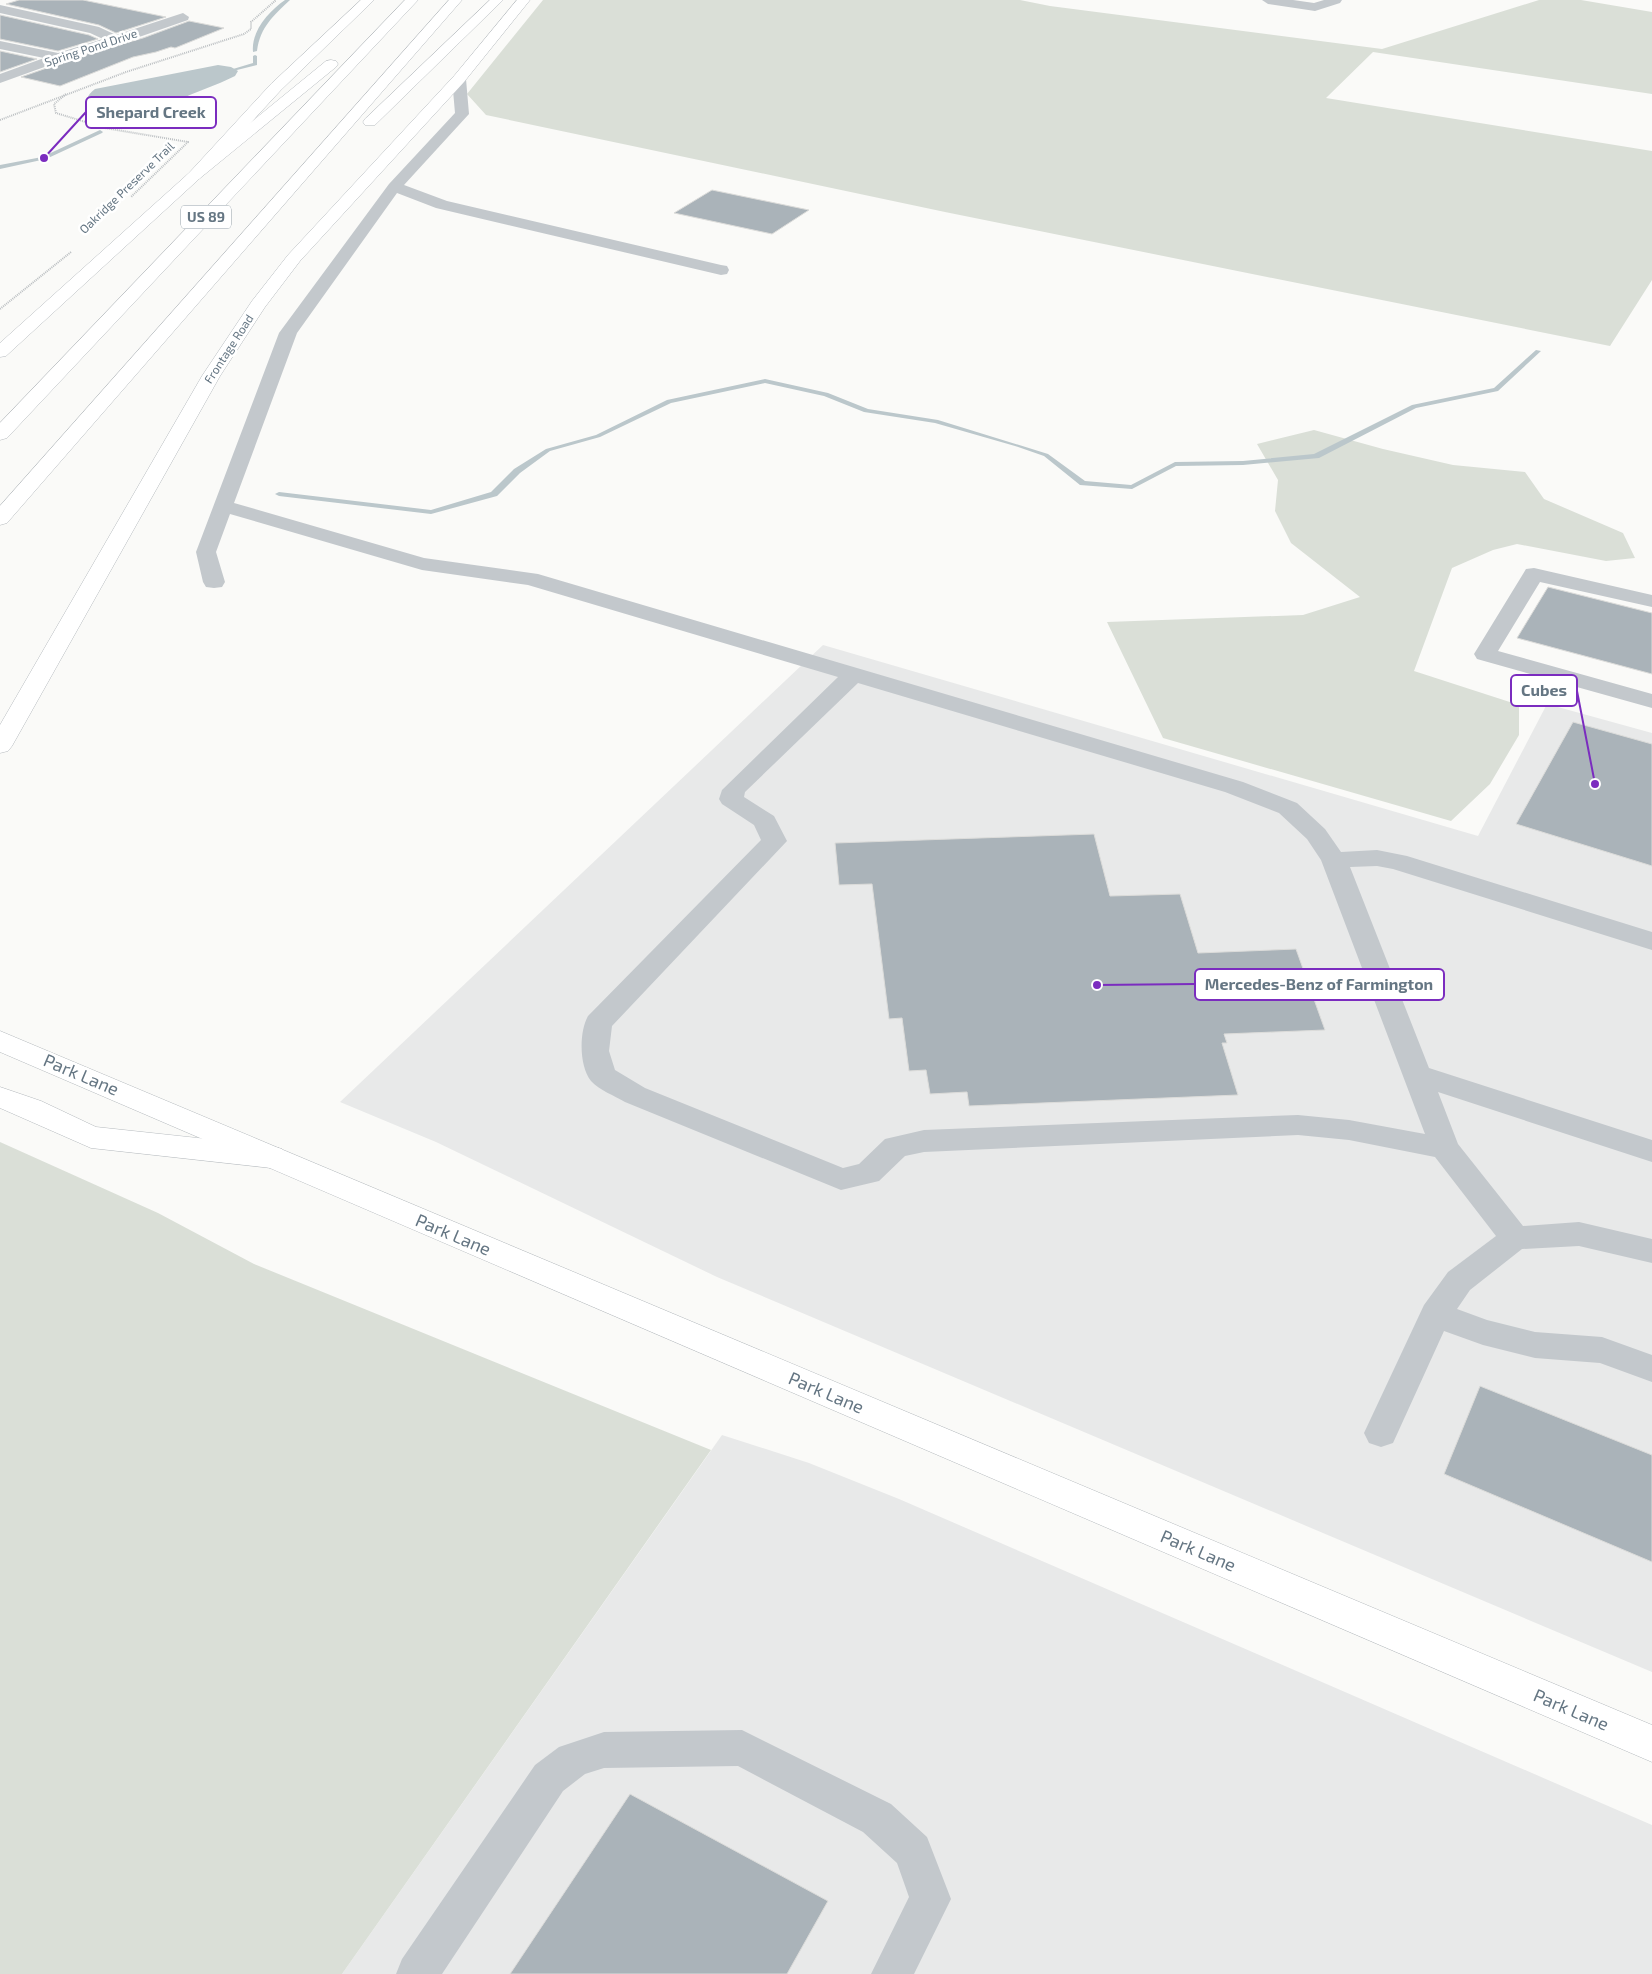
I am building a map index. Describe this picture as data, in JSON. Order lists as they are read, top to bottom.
{
  "streets": {
    "main road": ["US 89", "Frontage Road", "Park Lane"],
    "street": ["Spring Pond Drive"],
    "path": ["Oakridge Preserve Trail"]
  },
  "places": ["Shepard Creek", "Cubes", "Mercedes-Benz of Farmington"]
}
